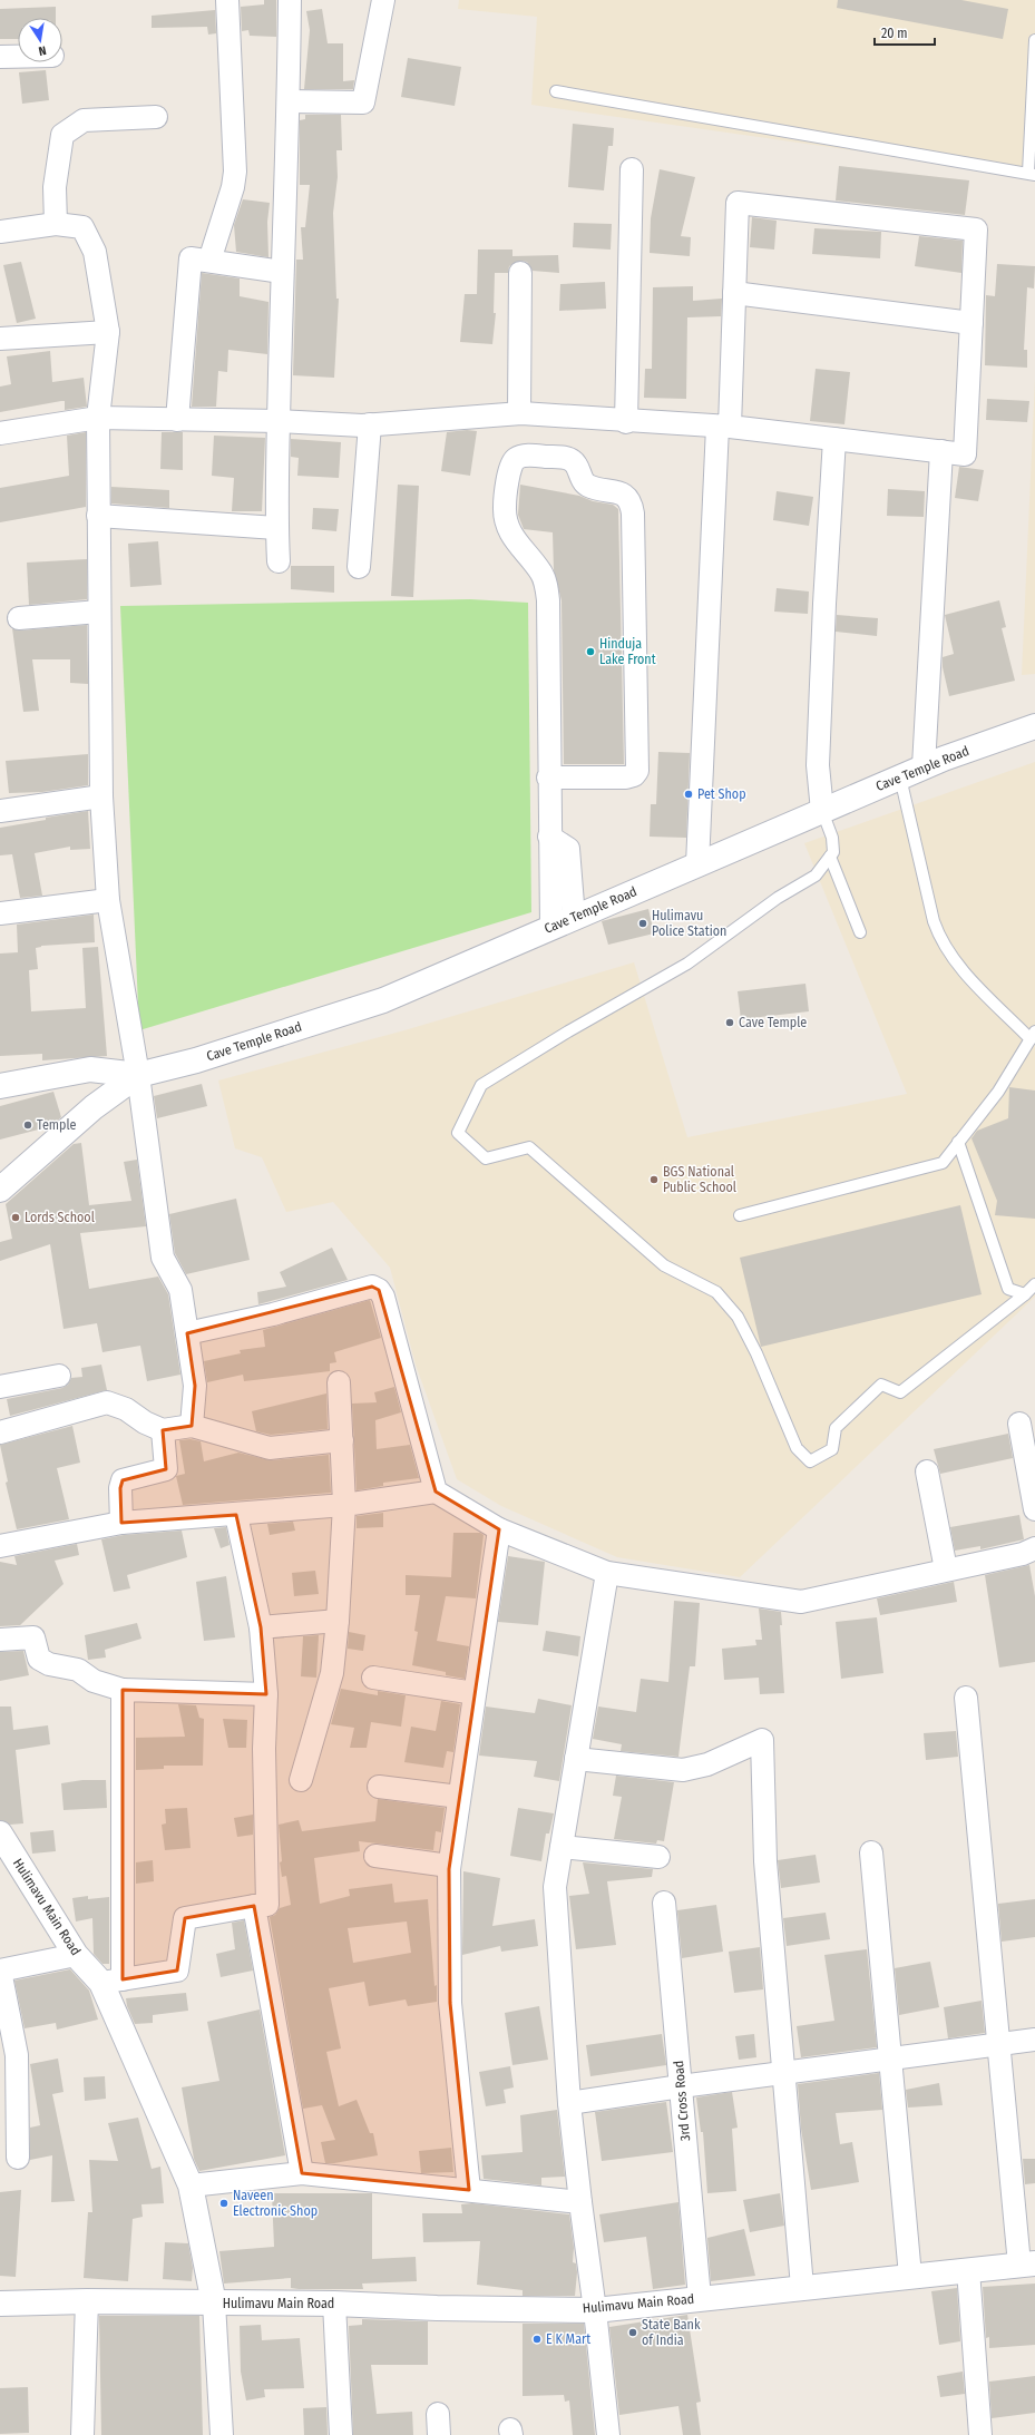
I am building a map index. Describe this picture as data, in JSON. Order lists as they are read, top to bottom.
{
  "streets": {
    "street": ["Cave Temple Road", "Hulimavu Main Road", "3rd Cross Road"]
  },
  "crossings": [
    ["Hulimavu Main Road", "3rd Cross Road"]
  ],
  "places": [
    "Hinduja Lake Front",
    "Pet Shop",
    "Hulimavu Police Station",
    "Cave Temple",
    "Temple",
    "BGS National Public School",
    "Lords School",
    "Naveen Electronic Shop",
    "State Bank of India",
    "E K Mart"
  ],
  "scale_bar": "20 m",
  "north": "bottom"
}
